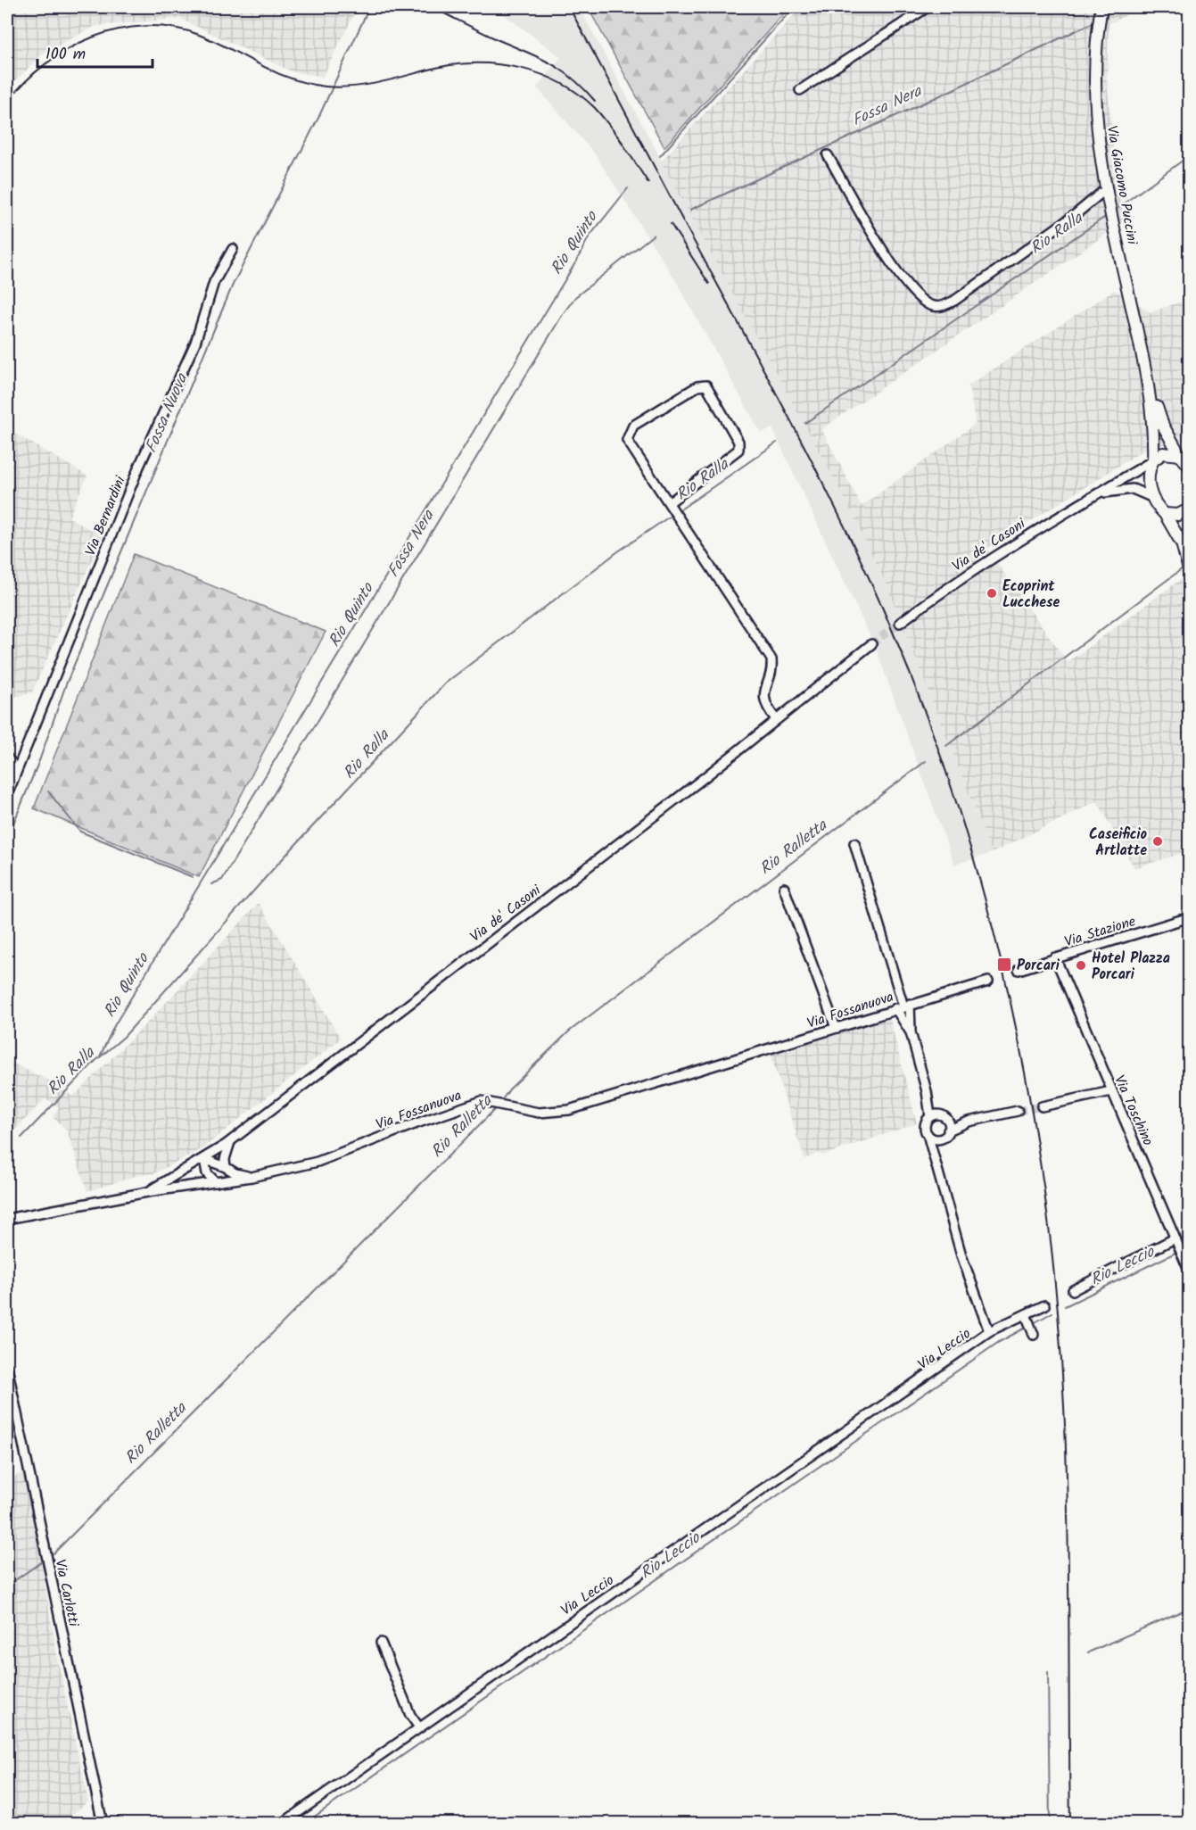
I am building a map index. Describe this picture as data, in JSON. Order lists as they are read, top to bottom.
{
  "streets": {
    "main road": ["Via Giacomo Puccini"],
    "street": [
      "Via Bernardini",
      "Via de' Casoni",
      "Via Stazione",
      "Via Fossanuova",
      "Via Toschino",
      "Via Leccio",
      "Via Carlotti"
    ]
  },
  "crossings": [
    ["Via Giacomo Puccini", "Via de' Casoni"],
    ["Via de' Casoni", "Via Fossanuova"],
    ["Via Stazione", "Via Toschino"]
  ],
  "water": [
    "Fossa Nera",
    "Rio Ralla",
    "Rio Quinto",
    "Fossa Nuova",
    "Rio Ralletta",
    "Rio Leccio"
  ],
  "places": {
    "other": ["Ecoprint Lucchese", "Caseificio Artlatte", "Hotel Plazza Porcari"],
    "transit": ["Porcari"]
  },
  "scale_bar": "100 m"
}
